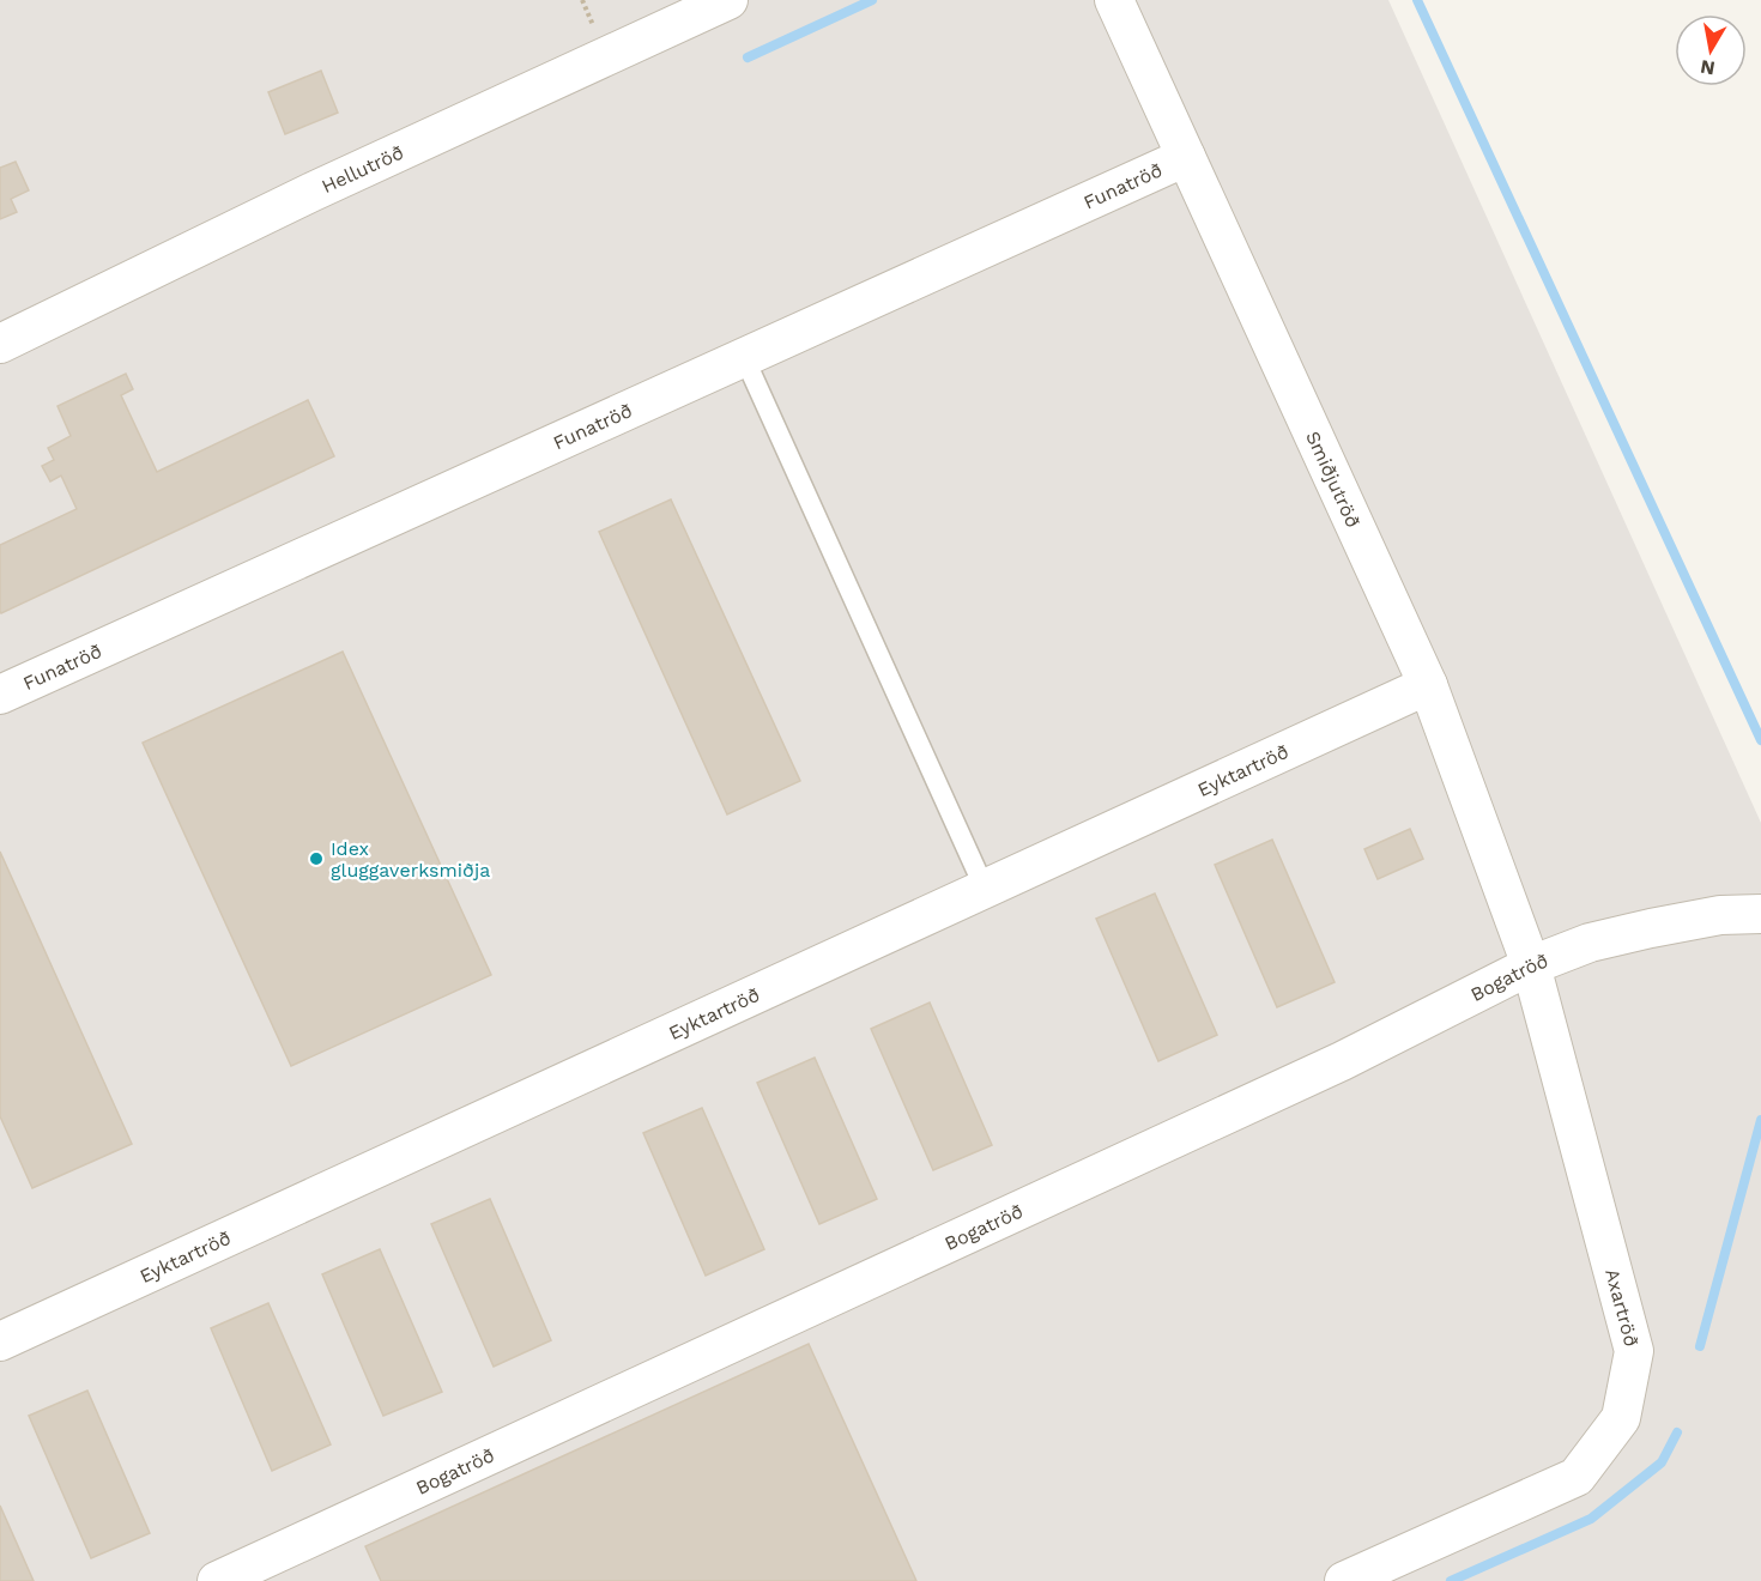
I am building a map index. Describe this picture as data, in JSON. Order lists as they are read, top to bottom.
{
  "streets": {
    "street": [
      "Hellutröð",
      "Funatröð",
      "Smiðjutröð",
      "Eyktartröð",
      "Bogatröð",
      "Axartröð"
    ]
  },
  "crossings": [
    ["Funatröð", "Smiðjutröð"],
    ["Smiðjutröð", "Eyktartröð"],
    ["Smiðjutröð", "Bogatröð"],
    ["Smiðjutröð", "Axartröð"],
    ["Bogatröð", "Axartröð"]
  ],
  "places": ["Idex gluggaverksmiðja"],
  "north": "bottom"
}
